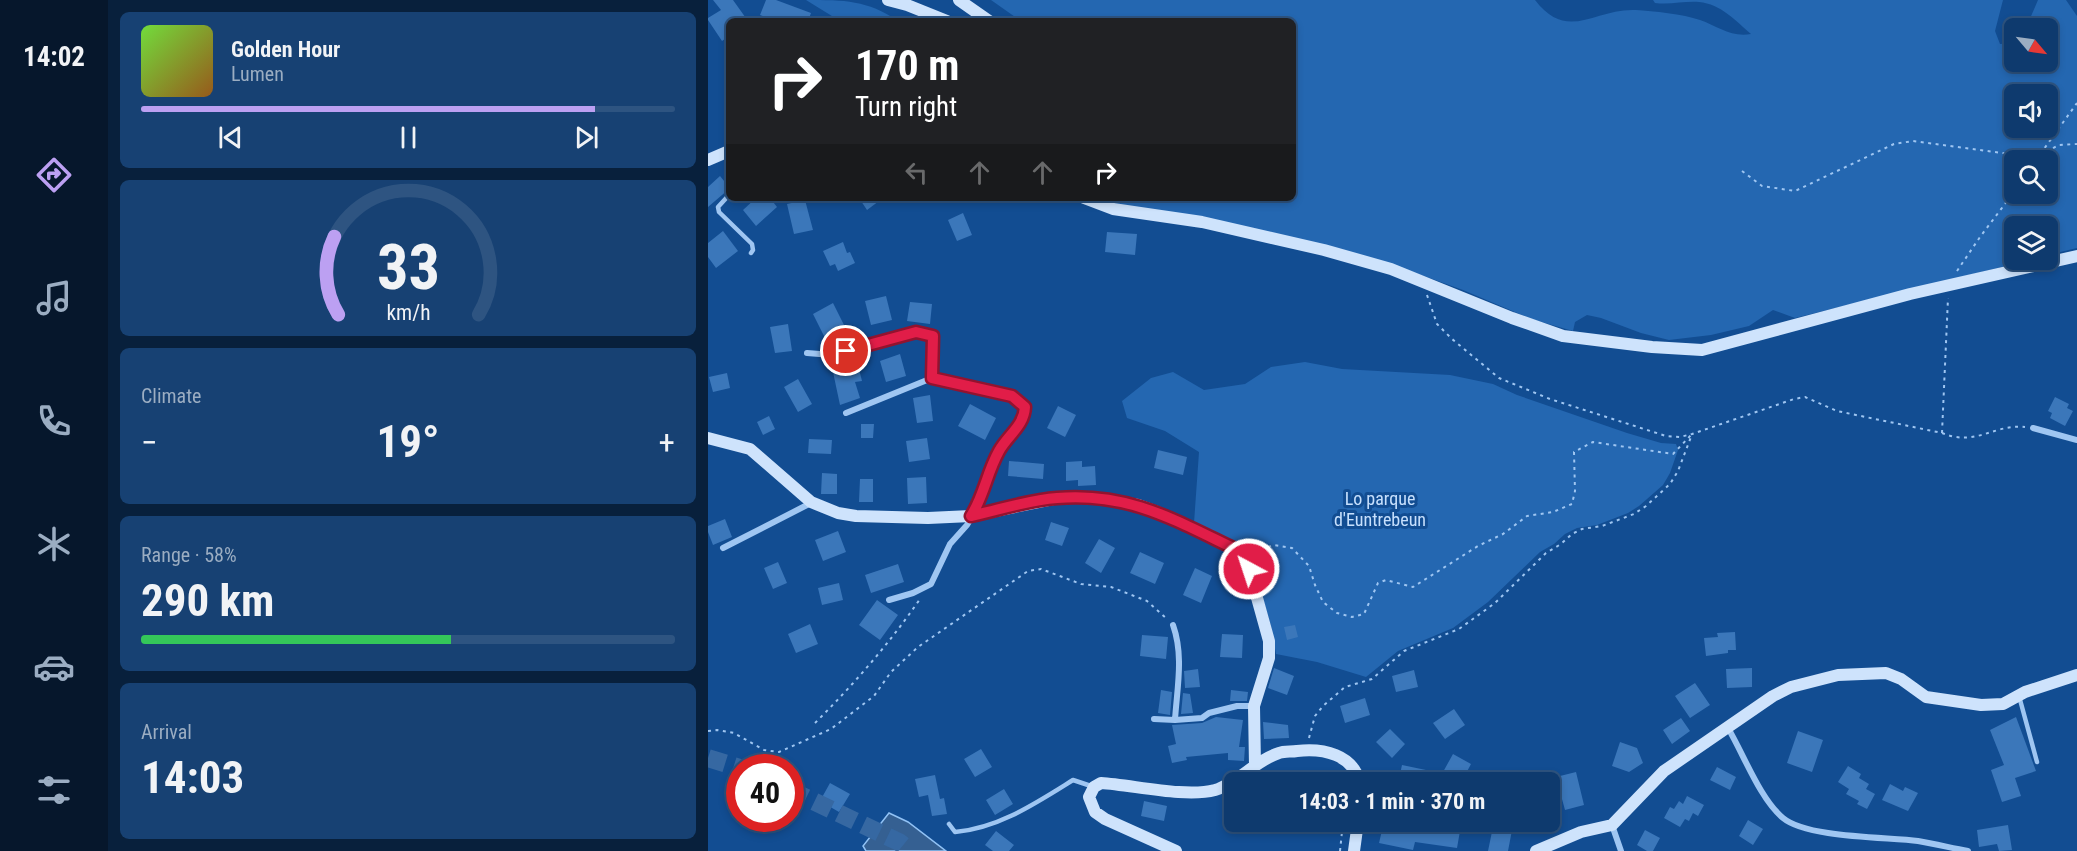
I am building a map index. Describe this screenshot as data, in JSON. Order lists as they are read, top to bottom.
{
  "parks": ["Lo parque d'Euntrebeun"],
  "north": "bottom right",
  "page": {
    "tabs": "14:02",
    "turn": ["170 m", "Turn right"],
    "song": ["Golden Hour", "Lumen"],
    "tile": [
      "Climate",
      ["Range · 58%", "290 km"],
      ["Arrival", "14:03"]
    ],
    "heat": ["−", "19°", "+"],
    "limit": "40",
    "trip": "14:03 · 1 min · 370 m",
    "gauge": ["33", "km/h"]
  }
}
